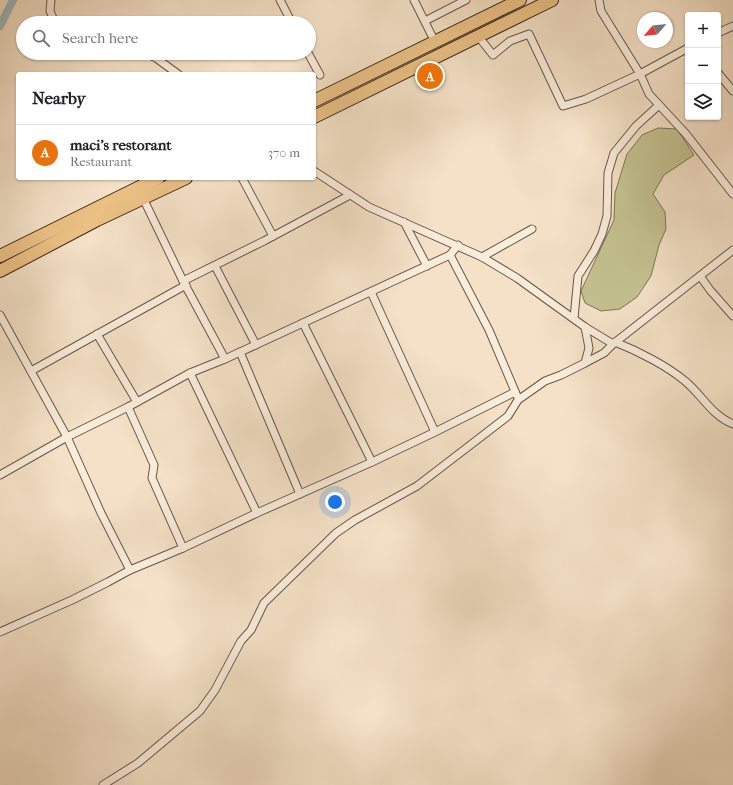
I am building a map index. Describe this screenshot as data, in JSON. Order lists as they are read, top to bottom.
{
  "north": "bottom left",
  "page": {
    "map_buttons": ["+", "−"],
    "search": "Search here",
    "pins": "A",
    "heading": "Nearby",
    "list": [
      {
        "mark": "A",
        "name": "maci's restorant",
        "note": "Restaurant",
        "value": "370 m"
      }
    ]
  }
}
